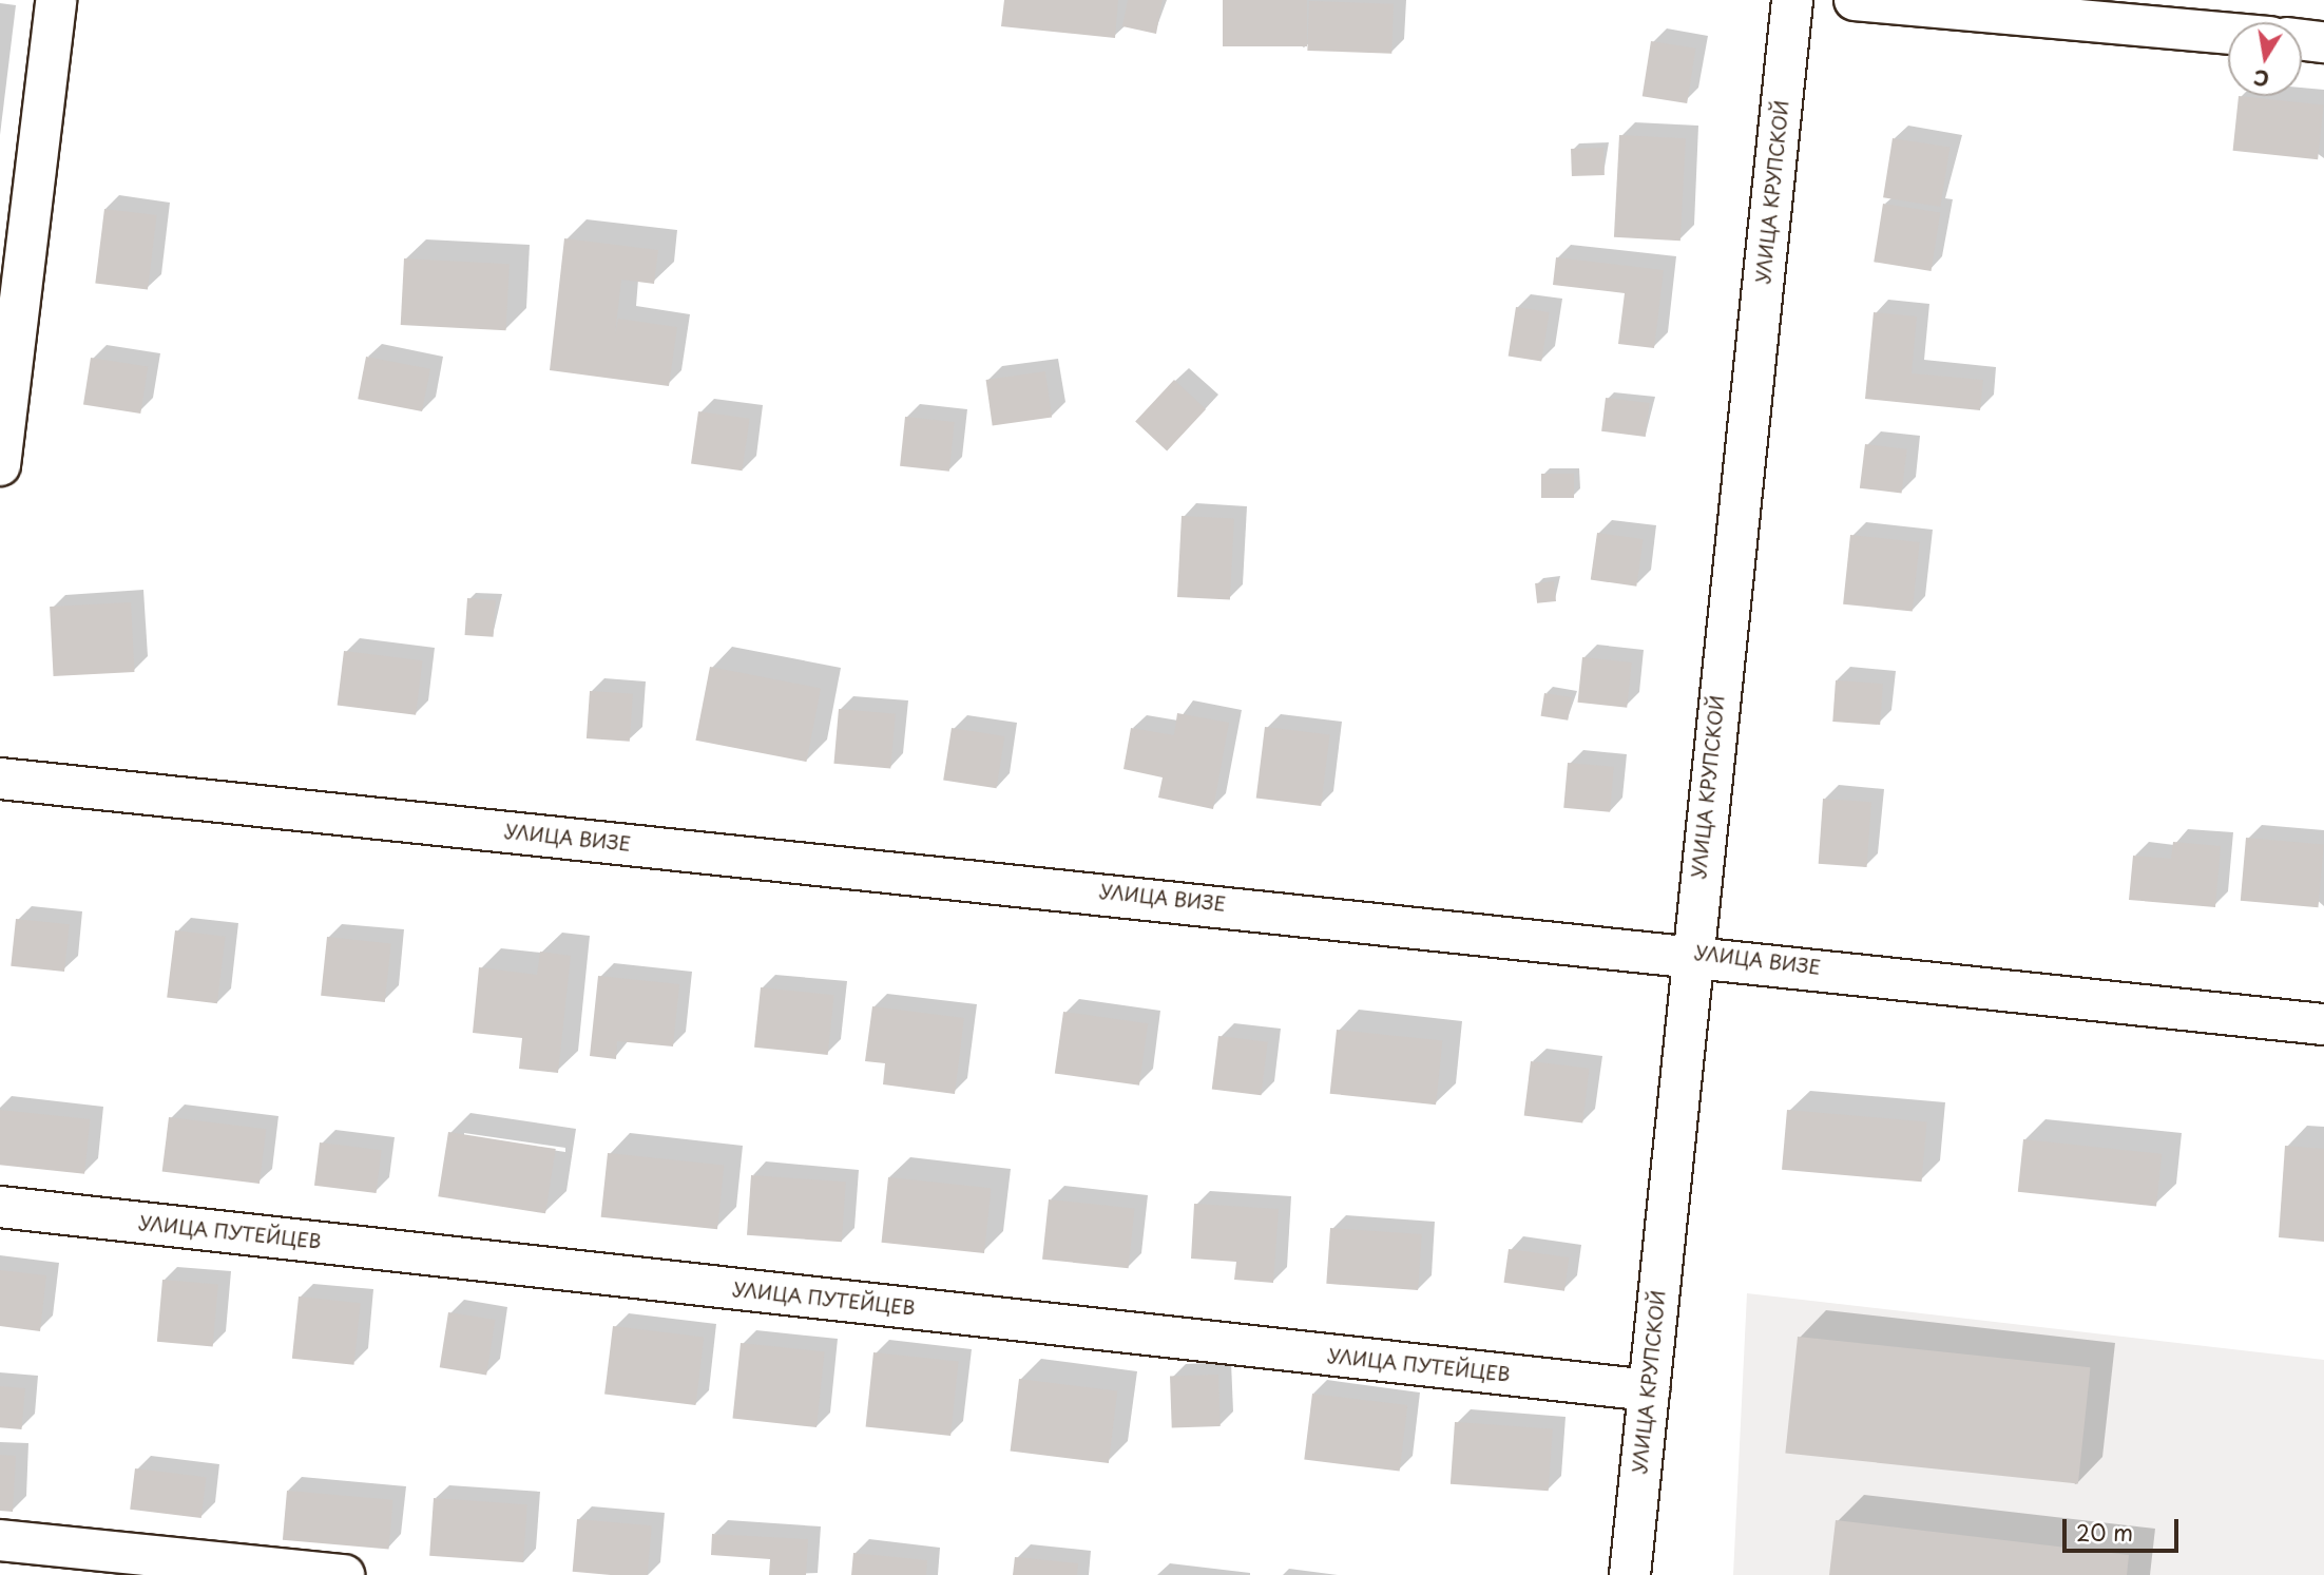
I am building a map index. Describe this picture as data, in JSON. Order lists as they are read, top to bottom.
{
  "streets": {
    "street": ["УЛИЦА КРУПСКОЙ", "УЛИЦА ВИЗЕ", "УЛИЦА ПУТЕЙЦЕВ"]
  },
  "crossings": [
    ["УЛИЦА КРУПСКОЙ", "УЛИЦА ВИЗЕ"],
    ["УЛИЦА КРУПСКОЙ", "УЛИЦА ПУТЕЙЦЕВ"]
  ],
  "scale_bar": "20 m",
  "north": "bottom"
}
